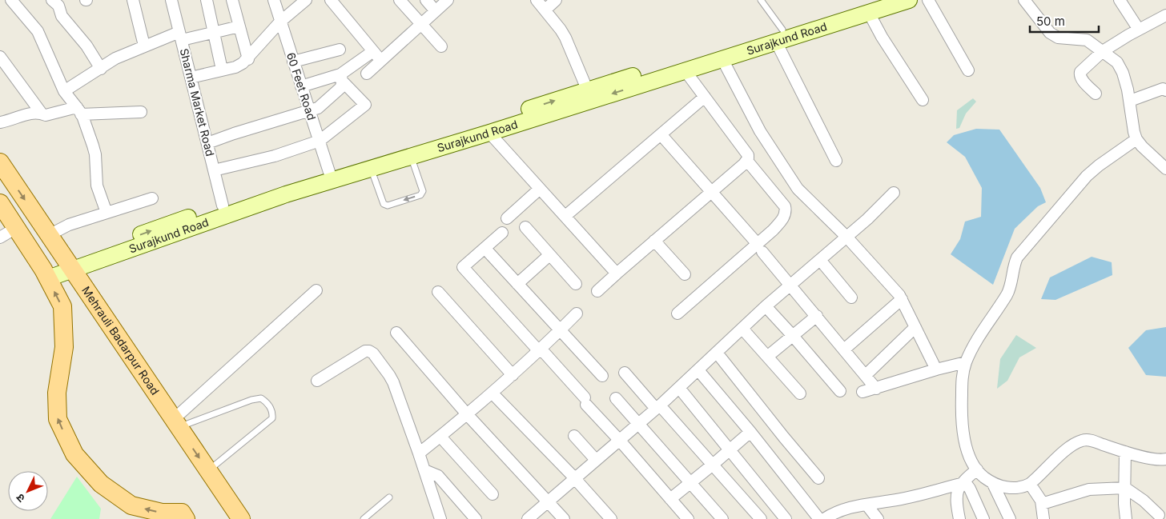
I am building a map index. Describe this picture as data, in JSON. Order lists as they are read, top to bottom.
{
  "streets": {
    "main road": ["Surajkund Road", "Mehrauli Badarpur Road"],
    "street": ["60 Feet Road", "Sharma Market Road"]
  },
  "crossings": [
    ["Surajkund Road", "60 Feet Road"],
    ["Surajkund Road", "Sharma Market Road"],
    ["Surajkund Road", "Mehrauli Badarpur Road"]
  ],
  "scale_bar": "50 m",
  "north": "bottom left"
}
